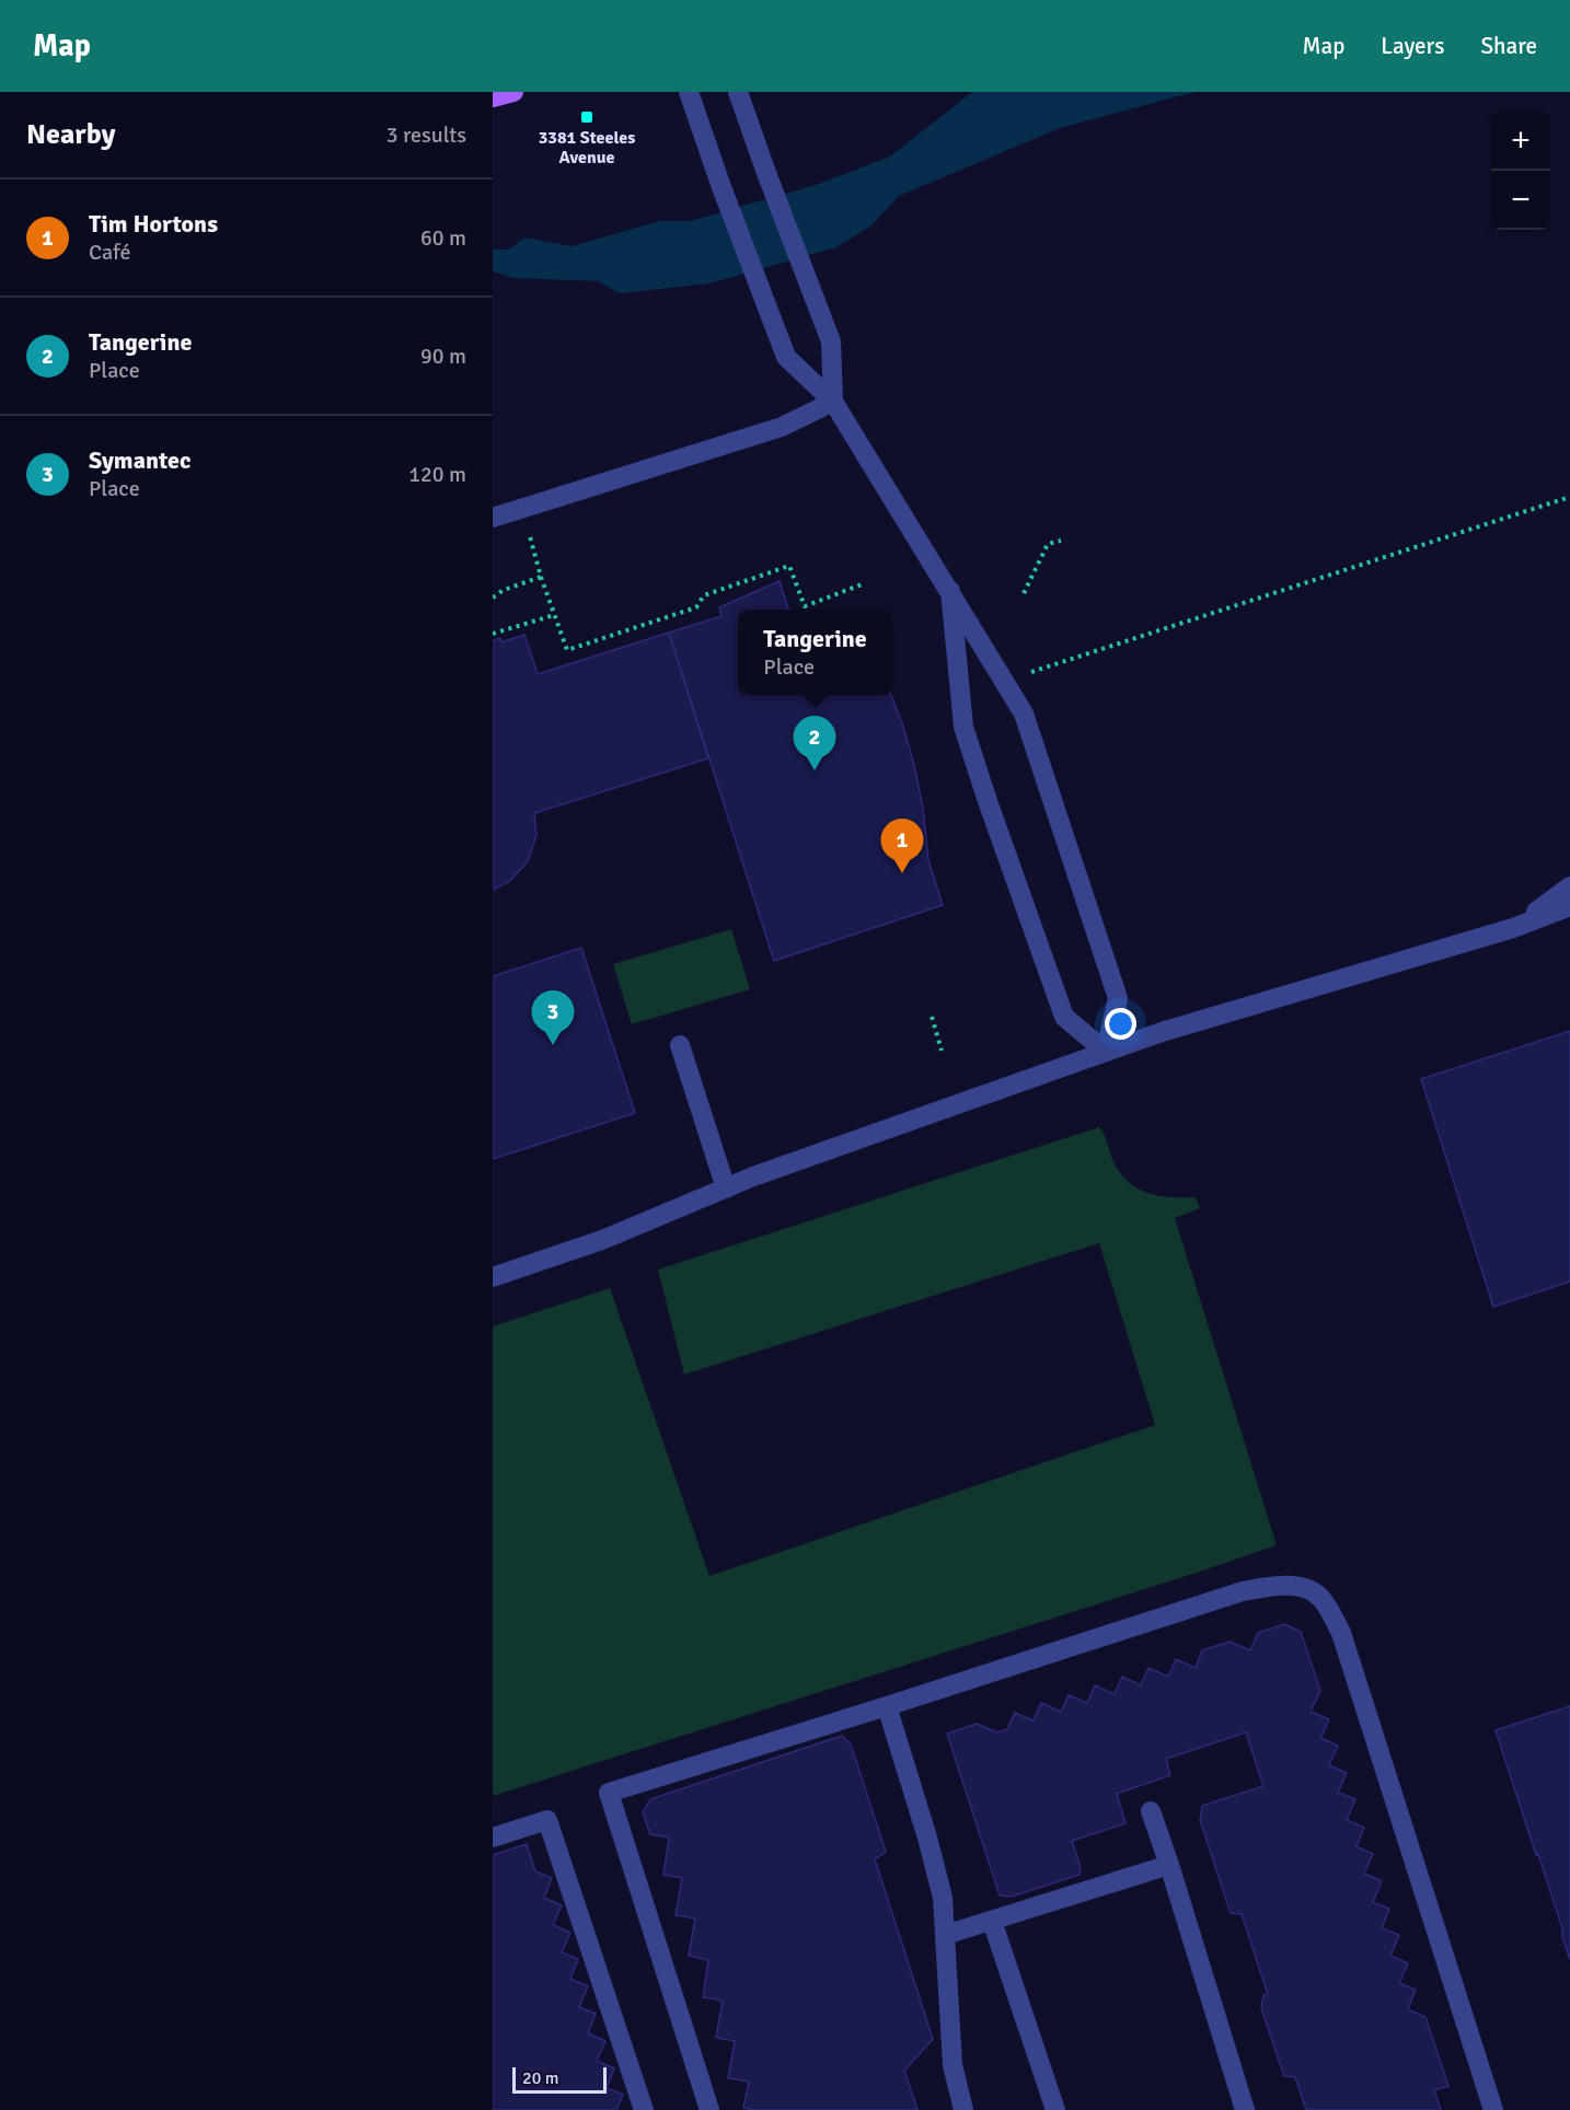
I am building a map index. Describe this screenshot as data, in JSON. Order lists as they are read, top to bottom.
{
  "places": {
    "transit": ["3381 Steeles Avenue"]
  },
  "scale_bar": "20 m",
  "page": {
    "header": "Map",
    "nav": ["Map", "Layers", "Share"],
    "heading": ["Nearby", "3 results"],
    "map_buttons": ["+", "−"],
    "list": [
      {
        "mark": "1",
        "name": "Tim Hortons",
        "note": "Café",
        "value": "60 m"
      },
      {
        "mark": "2",
        "name": "Tangerine",
        "note": "Place",
        "value": "90 m"
      },
      {
        "mark": "3",
        "name": "Symantec",
        "note": "Place",
        "value": "120 m"
      }
    ],
    "popup": ["Tangerine", "Place"],
    "pins": ["2", "1", "3"],
    "scale": "20 m"
  }
}
